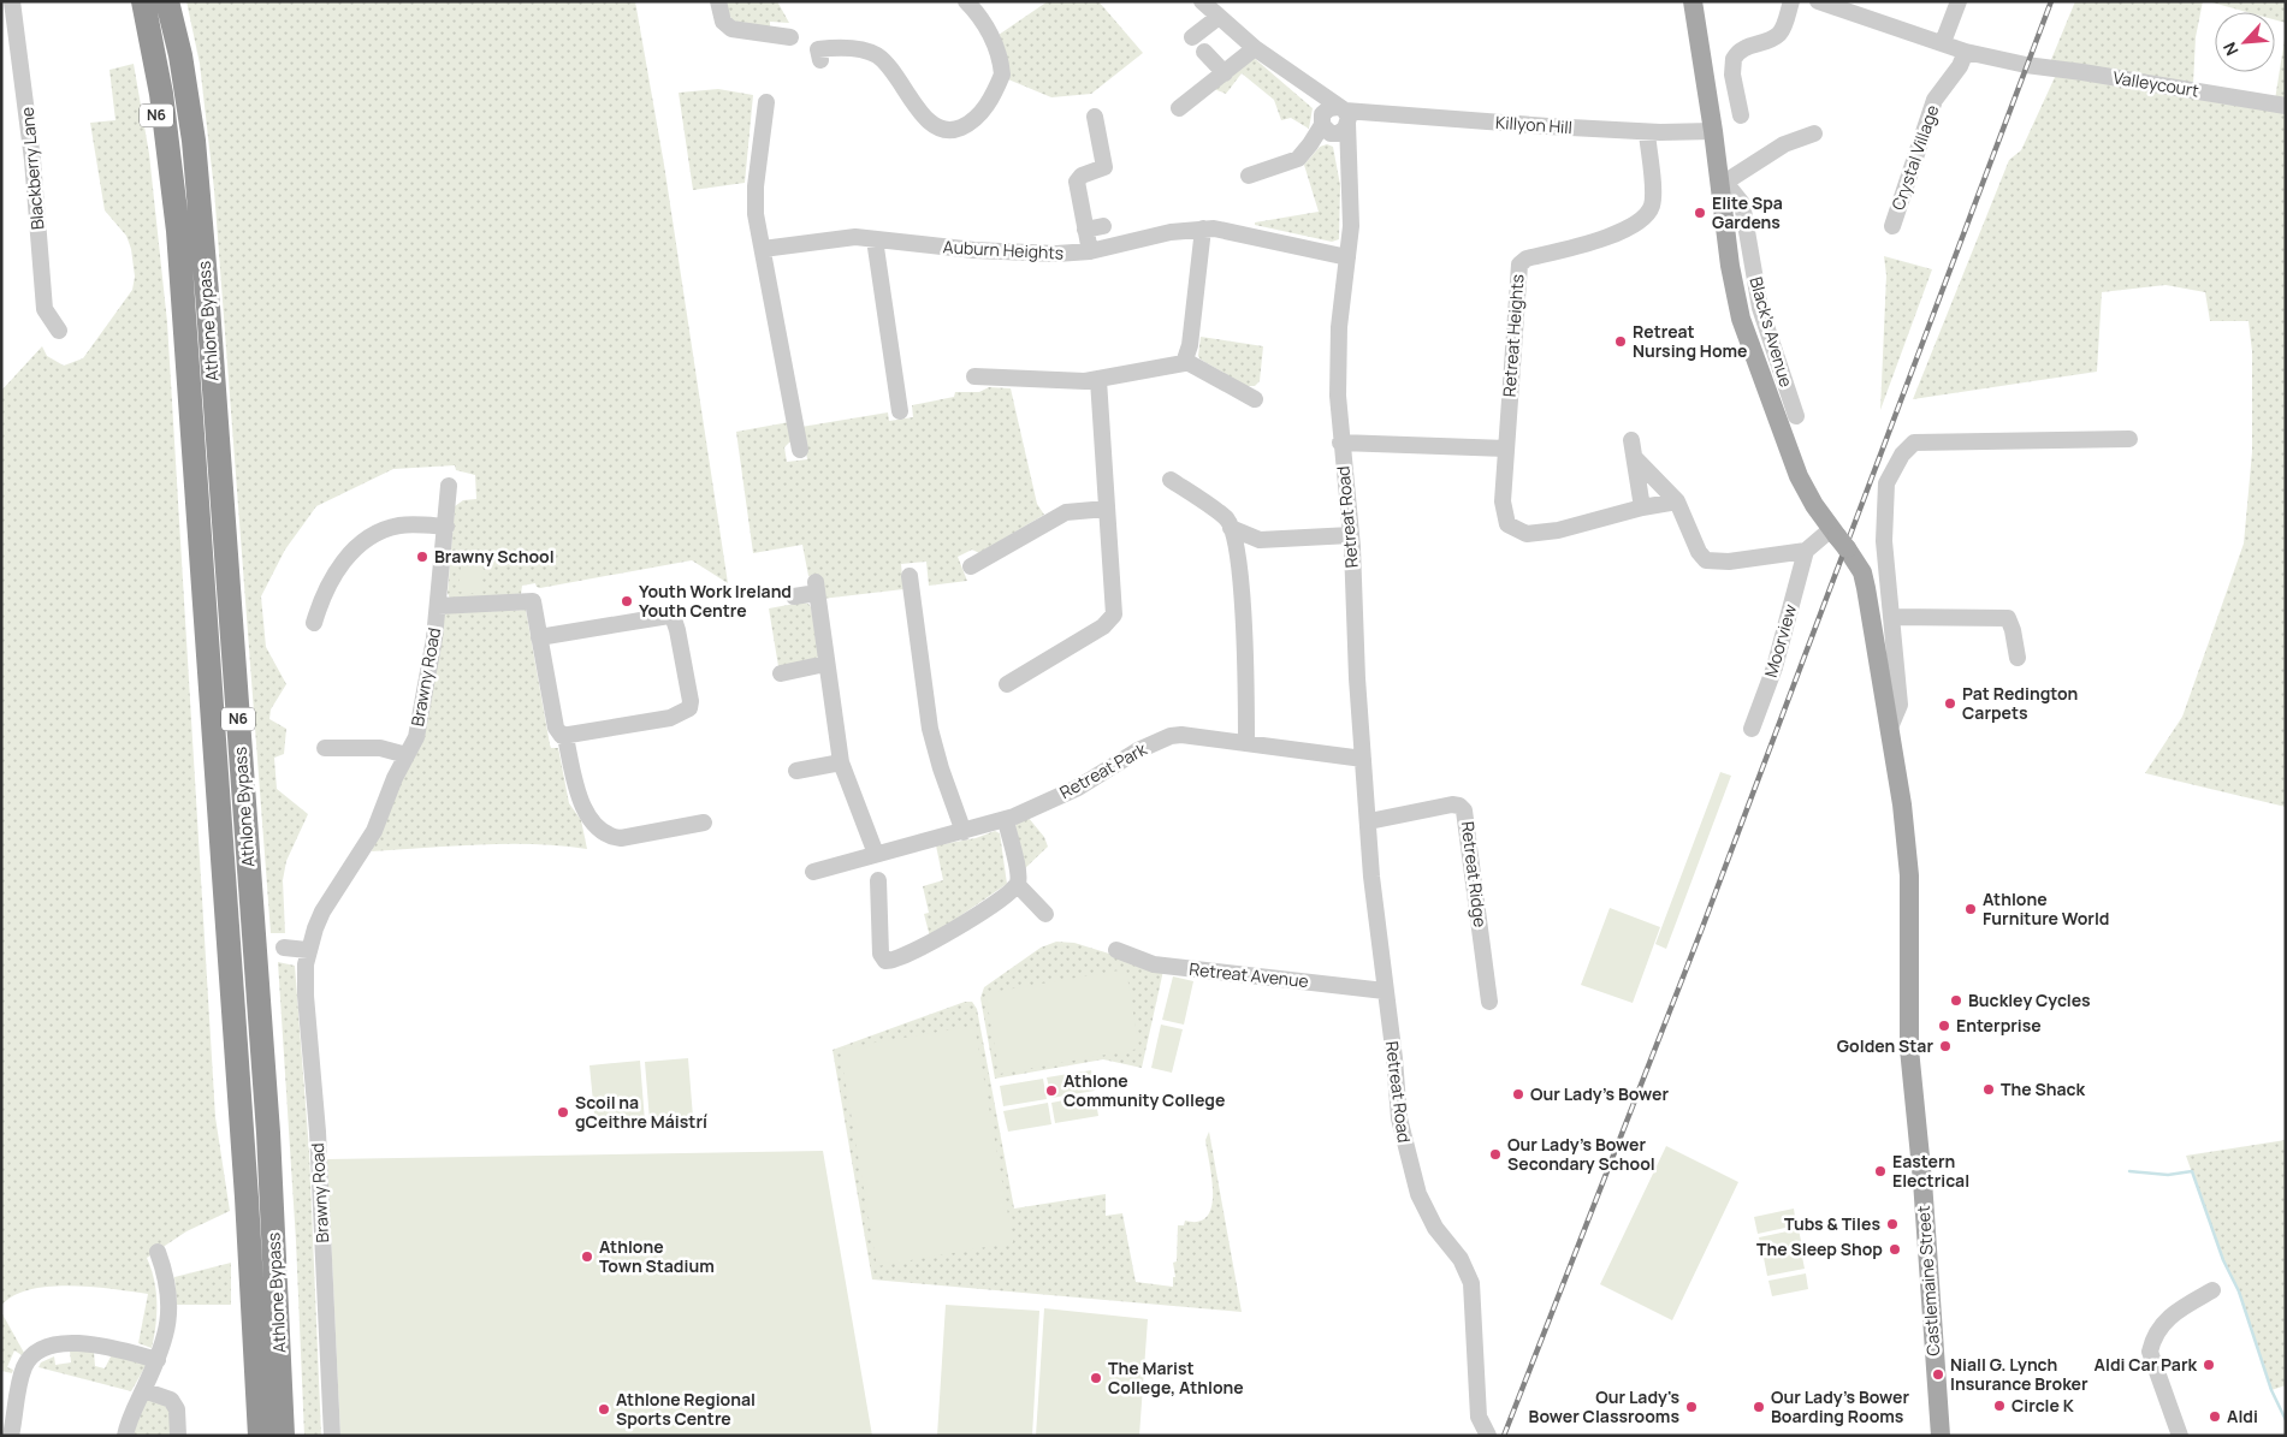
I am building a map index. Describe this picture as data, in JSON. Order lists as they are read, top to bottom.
{
  "streets": {
    "highway": ["N6", "Athlone Bypass"],
    "main road": ["Castlemaine Street"],
    "street": [
      "Valleycourt",
      "Killyon Hill",
      "Crystal Village",
      "Blackberry Lane",
      "Auburn Heights",
      "Black's Avenue",
      "Retreat Heights",
      "Retreat Road",
      "Moorview",
      "Brawny Road",
      "Retreat Park",
      "Retreat Ridge",
      "Retreat Avenue"
    ]
  },
  "crossings": [
    ["Valleycourt", "Crystal Village"],
    ["N6", "Athlone Bypass"],
    ["Killyon Hill", "Retreat Heights"],
    ["Killyon Hill", "Retreat Road"],
    ["Killyon Hill", "Castlemaine Street"],
    ["Auburn Heights", "Retreat Road"],
    ["Black's Avenue", "Castlemaine Street"],
    ["Retreat Road", "Retreat Park"],
    ["Retreat Road", "Retreat Ridge"],
    ["Retreat Road", "Retreat Avenue"]
  ],
  "places": [
    "Elite Spa Gardens",
    "Retreat Nursing Home",
    "Brawny School",
    "Youth Work Ireland Youth Centre",
    "Pat Redington Carpets",
    "Athlone Furniture World",
    "Buckley Cycles",
    "Enterprise",
    "Golden Star",
    "The Shack",
    "Athlone Community College",
    "Our Lady's Bower",
    "Scoil na gCeithre Máistrí",
    "Our Lady's Bower Secondary School",
    "Eastern Electrical",
    "Tubs & Tiles",
    "The Sleep Shop",
    "Athlone Town Stadium",
    "Aldi Car Park",
    "Niall G. Lynch Insurance Broker",
    "The Marist College, Athlone",
    "Circle K",
    "Our Lady's Bower Classrooms",
    "Our Lady's Bower Boarding Rooms",
    "Athlone Regional Sports Centre",
    "Aldi"
  ],
  "north": "bottom left"
}
